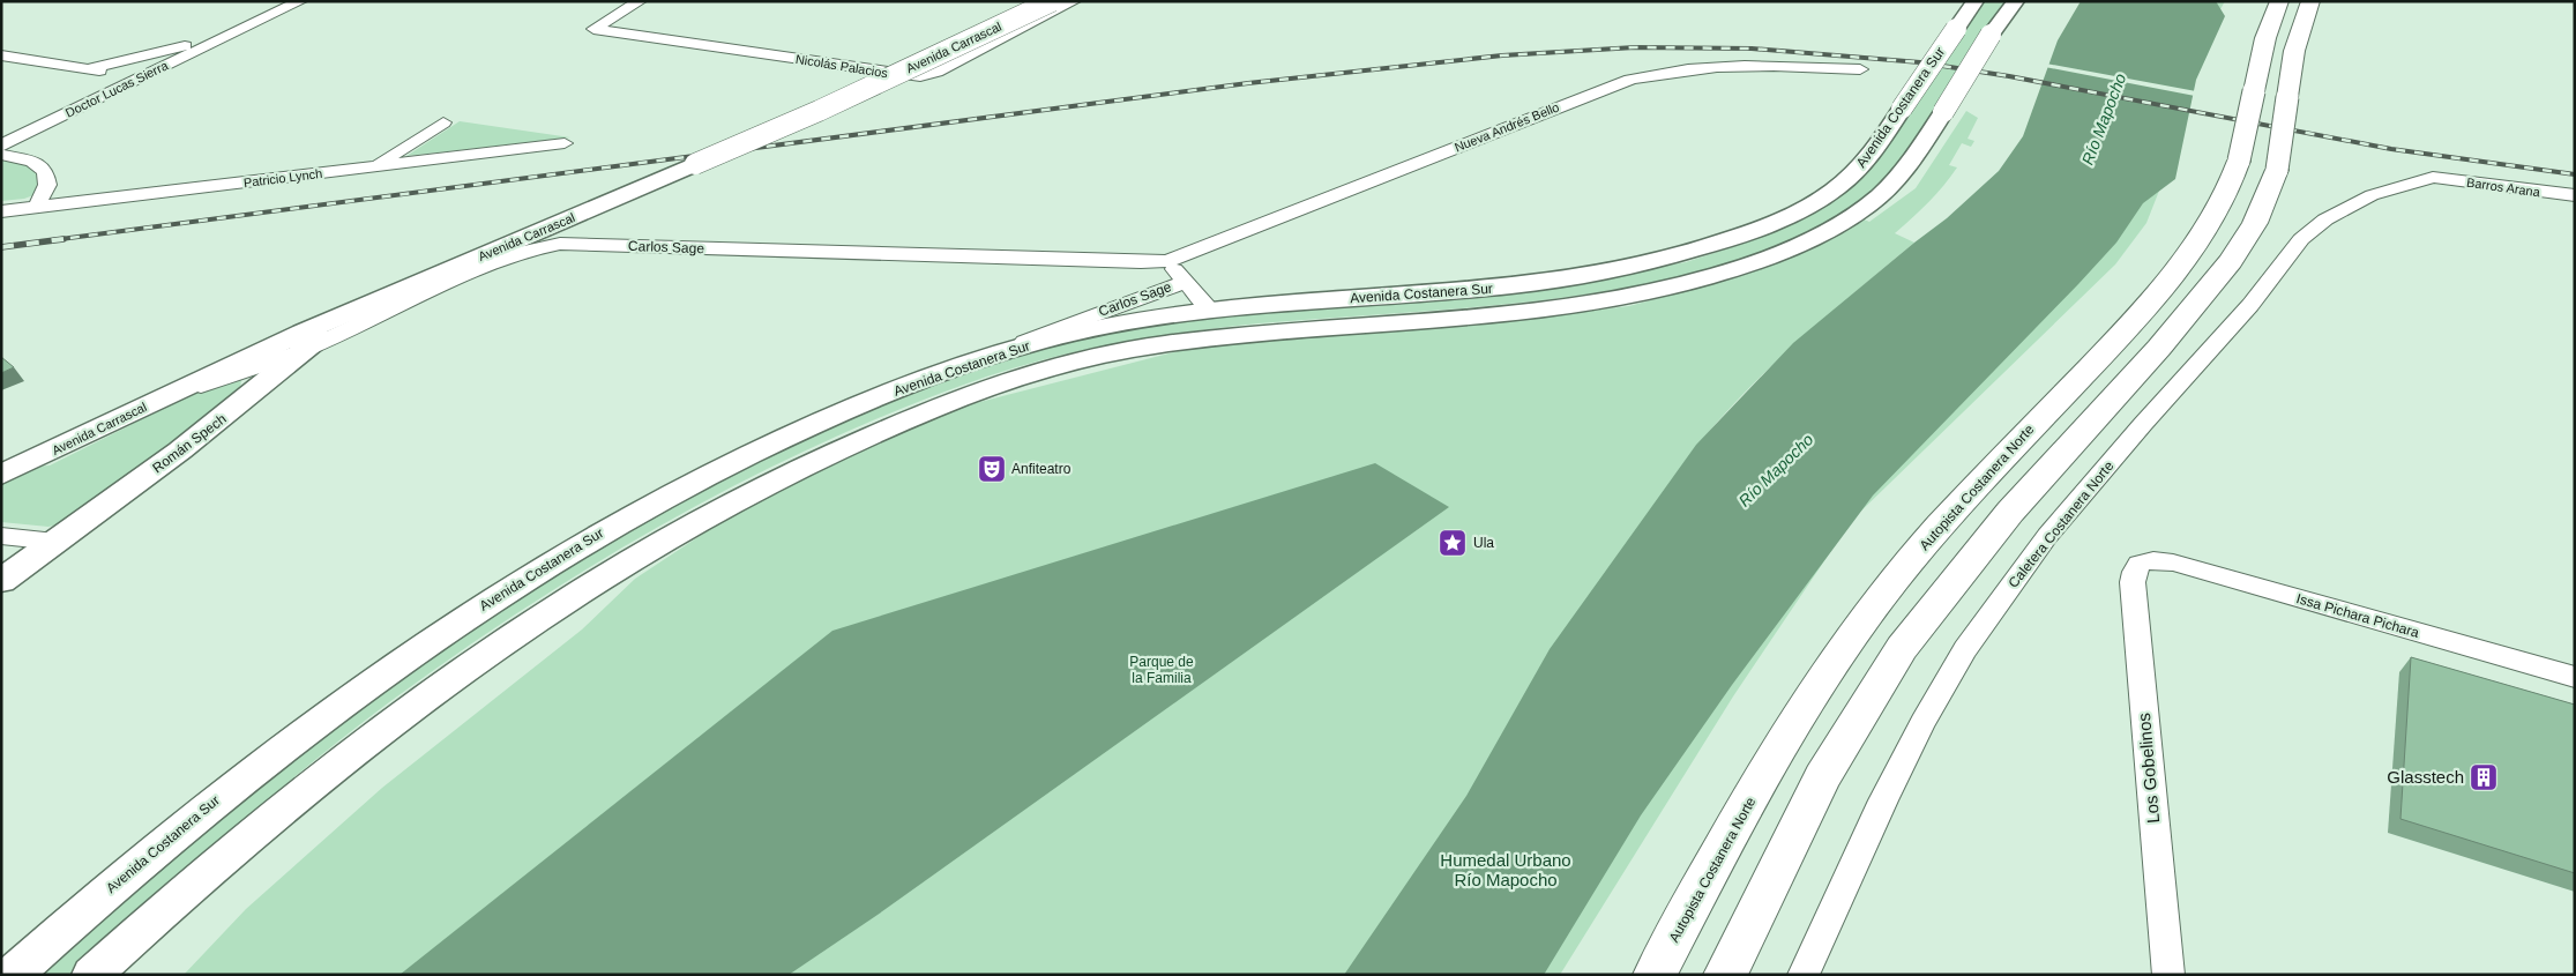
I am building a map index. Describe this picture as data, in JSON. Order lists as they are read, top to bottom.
{
  "streets": {
    "highway": ["Autopista Costanera Norte"],
    "main road": ["Avenida Carrascal", "Avenida Costanera Sur", "Román Spech"],
    "street": [
      "Nicolás Palacios",
      "Doctor Lucas Sierra",
      "Nueva Andrés Bello",
      "Patricio Lynch",
      "Barros Arana",
      "Carlos Sage",
      "Caletera Costanera Norte",
      "Issa Pichara Pichara",
      "Los Gobelinos"
    ]
  },
  "crossings": [
    ["Avenida Carrascal", "Román Spech"],
    ["Avenida Costanera Sur", "Carlos Sage"],
    ["Nueva Andrés Bello", "Carlos Sage"],
    ["Barros Arana", "Caletera Costanera Norte"],
    ["Carlos Sage", "Román Spech"],
    ["Issa Pichara Pichara", "Los Gobelinos"]
  ],
  "water": ["Río Mapocho"],
  "parks": ["Parque de la Familia", "Humedal Urbano Río Mapocho"],
  "places": {
    "theatre": ["Anfiteatro"],
    "place": ["Ula"],
    "building": ["Glasstech"]
  }
}
